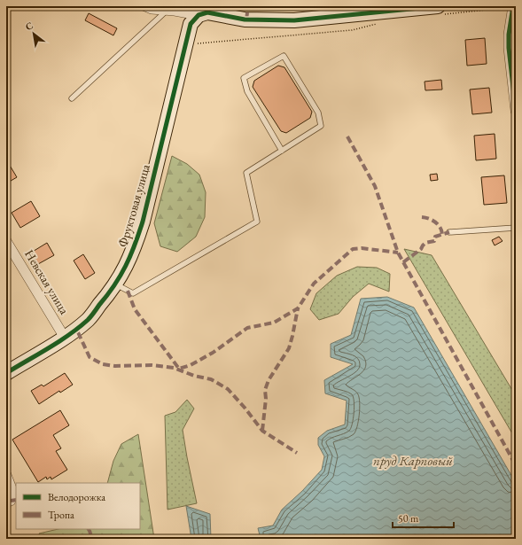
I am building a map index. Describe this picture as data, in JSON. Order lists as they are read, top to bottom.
{
  "streets": {
    "street": ["Фруктовая улица", "Невская улица"]
  },
  "crossings": [
    ["Фруктовая улица", "Невская улица"]
  ],
  "water": ["пруд Карповый"],
  "legend": ["Велодорожка", "Тропа"],
  "scale_bar": "50 m",
  "north": "top left"
}
